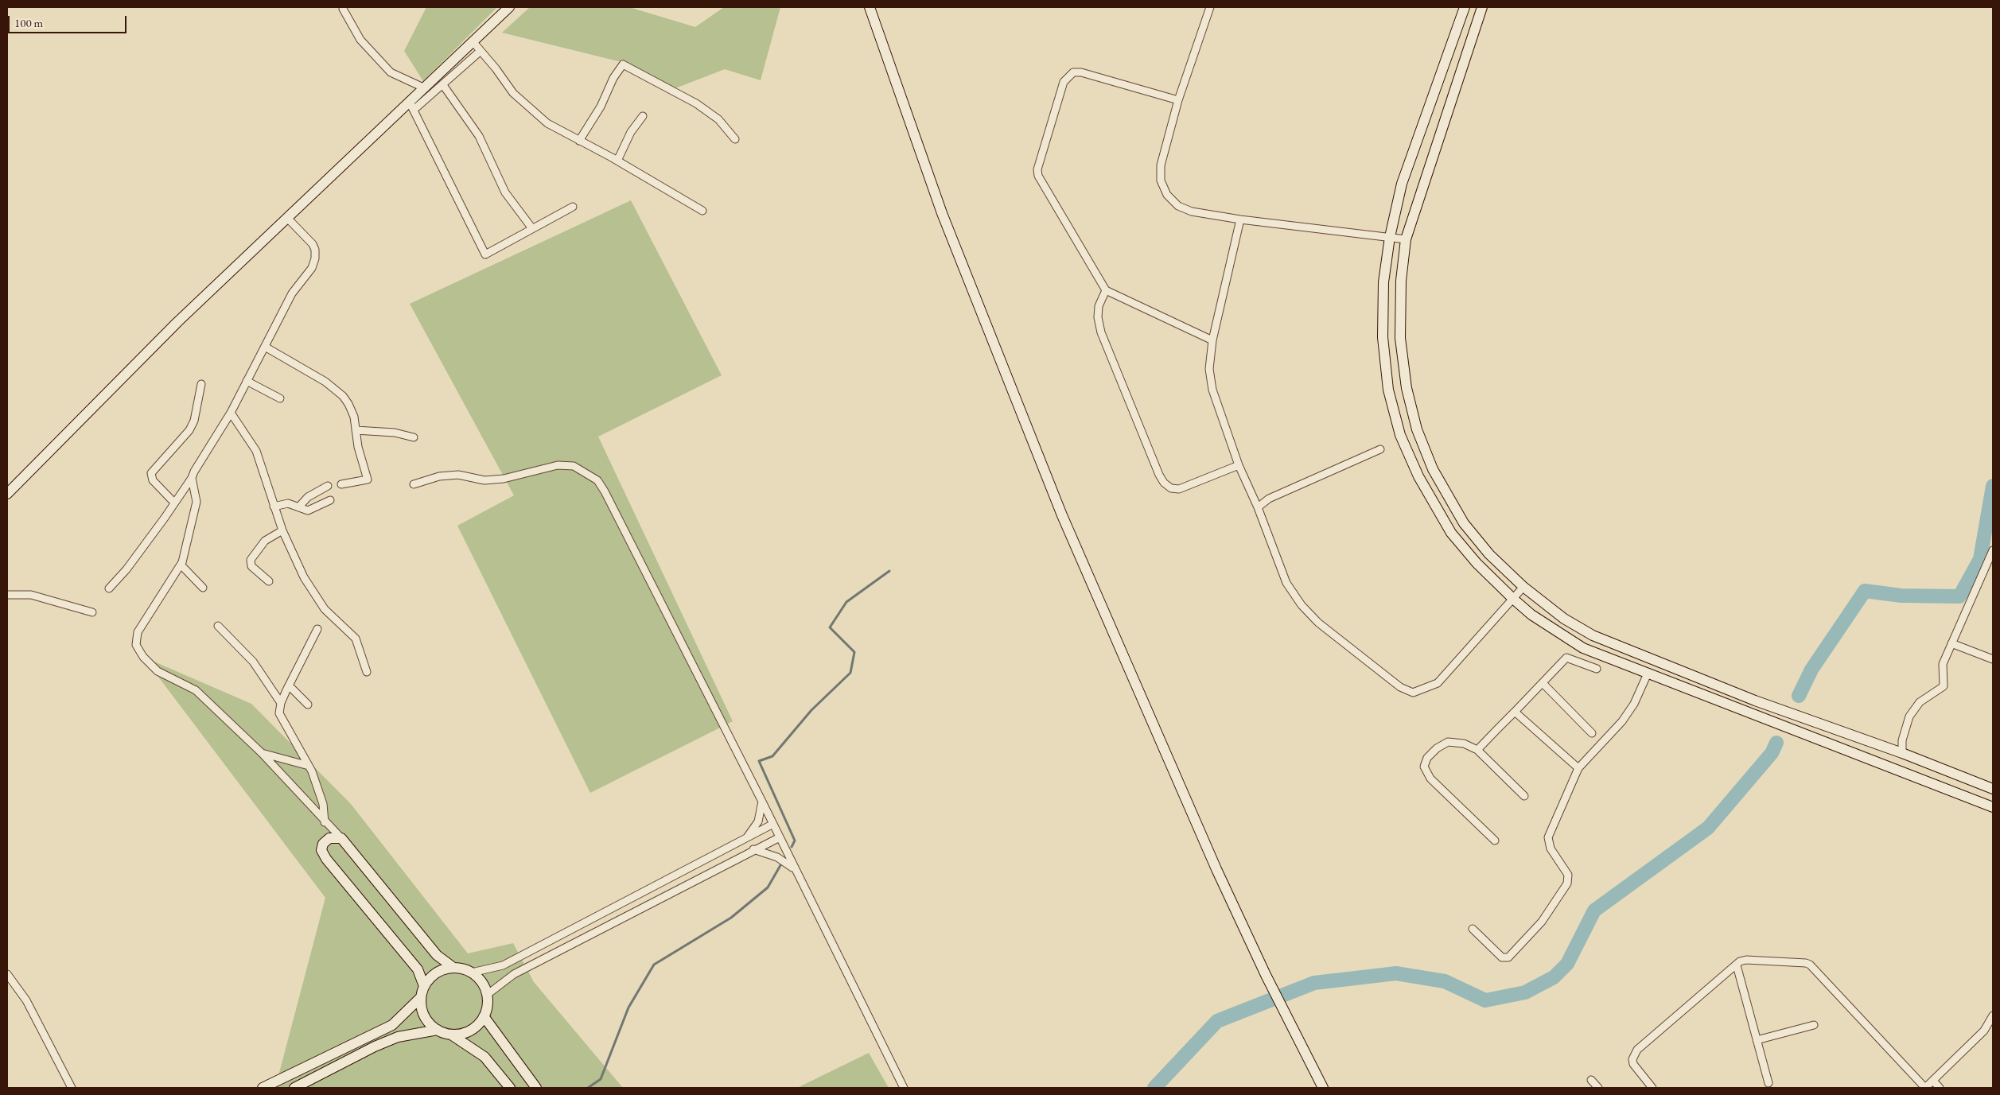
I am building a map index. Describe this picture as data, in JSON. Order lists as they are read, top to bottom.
{
  "scale_bar": "100 m"
}
